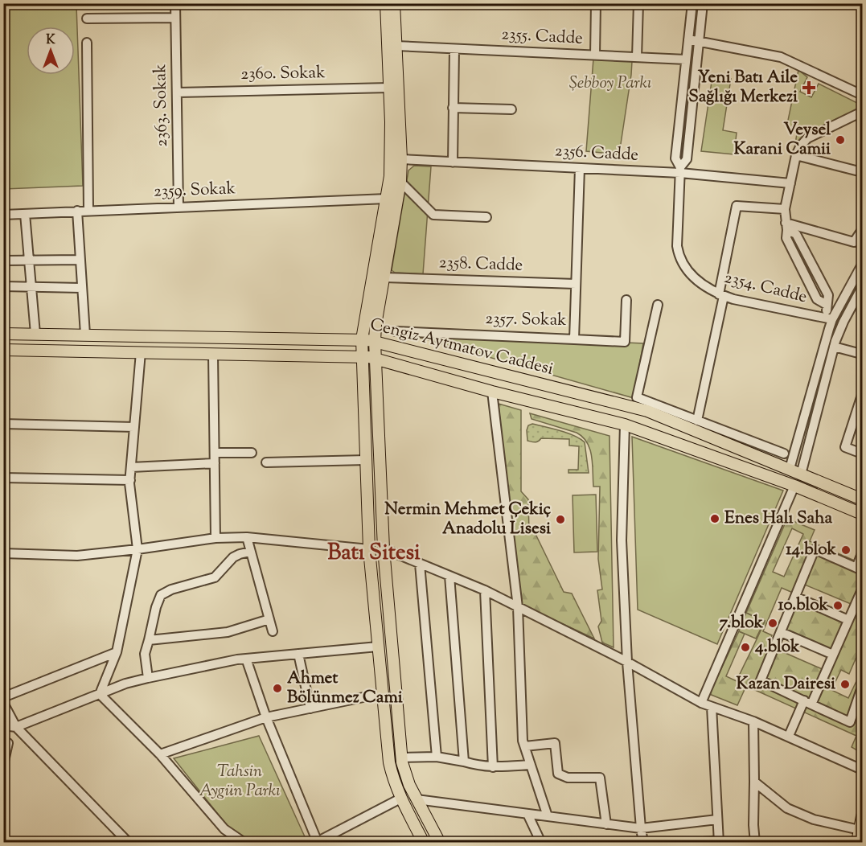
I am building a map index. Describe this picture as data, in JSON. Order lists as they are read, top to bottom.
{
  "streets": {
    "main road": ["Cengiz Aytmatov Caddesi"],
    "street": [
      "2355. Cadde",
      "2360. Sokak",
      "2363. Sokak",
      "2356. Cadde",
      "2359. Sokak",
      "2358. Cadde",
      "2354. Cadde",
      "2357. Sokak"
    ]
  },
  "crossings": [
    ["2355. Cadde", "2354. Cadde"],
    ["2360. Sokak", "2363. Sokak"],
    ["2363. Sokak", "2359. Sokak"],
    ["2356. Cadde", "2354. Cadde"],
    ["2356. Cadde", "2357. Sokak"],
    ["2358. Cadde", "2357. Sokak"]
  ],
  "districts": ["Batı Sitesi"],
  "parks": ["Şebboy Parkı", "Tahsin Aygün Parkı"],
  "places": {
    "health": ["Yeni Batı Aile Sağlığı Merkezi"],
    "other": [
      "Veysel Karani Camii",
      "Enes Halı Saha",
      "Nermin Mehmet Çekiç Anadolu Lisesi",
      "14.blok",
      "10.blok",
      "7.blok",
      "4.blok",
      "Kazan Dairesi",
      "Ahmet Bölünmez Cami"
    ]
  },
  "north": "top"
}
